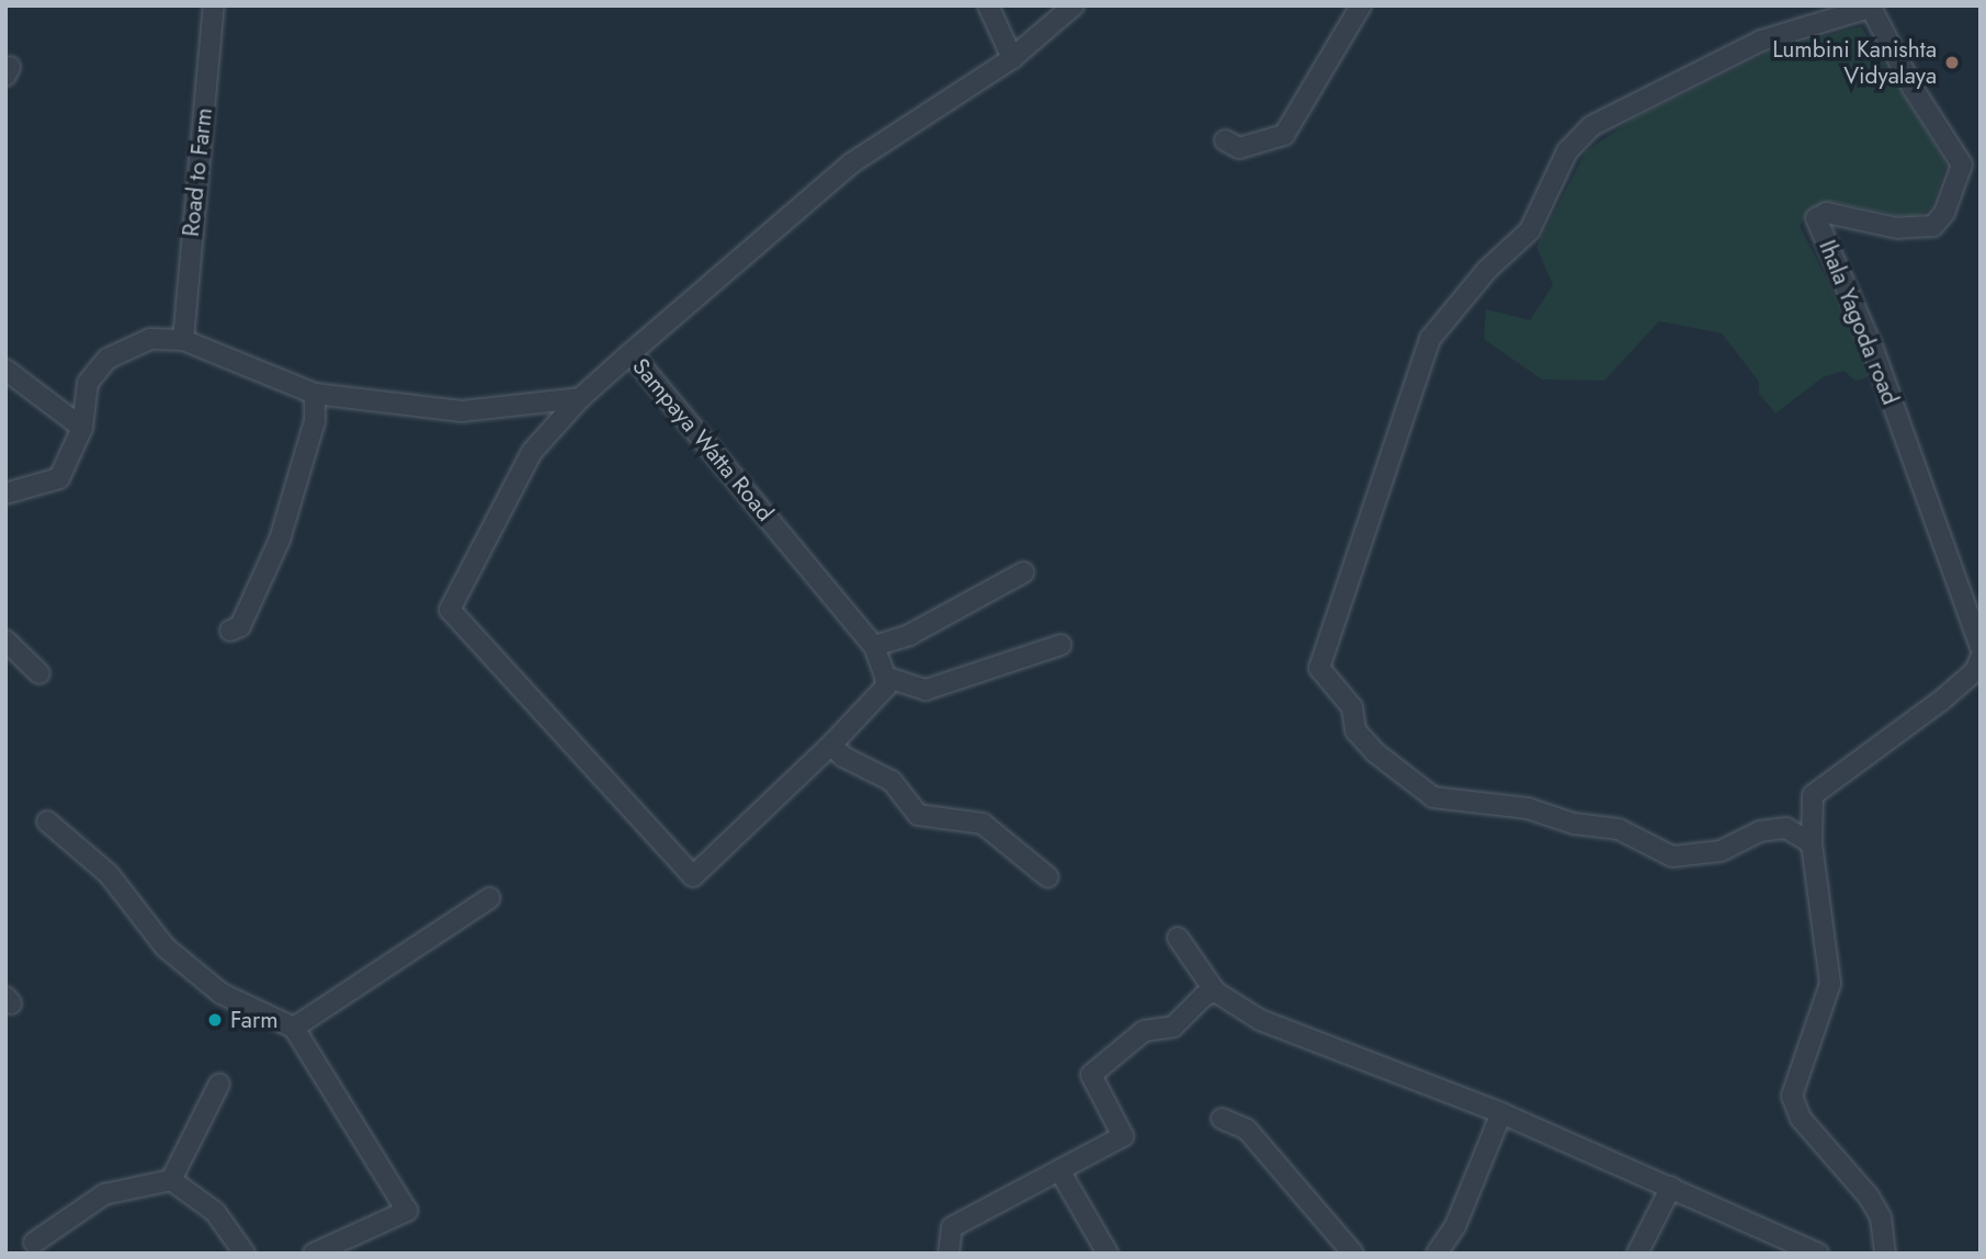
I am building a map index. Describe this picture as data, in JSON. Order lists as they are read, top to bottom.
{
  "streets": {
    "street": ["Road to Farm", "Ihala Yagoda road", "Sampaya Watta Road"]
  },
  "places": ["Lumbini Kanishta Vidyalaya", "Farm"]
}
